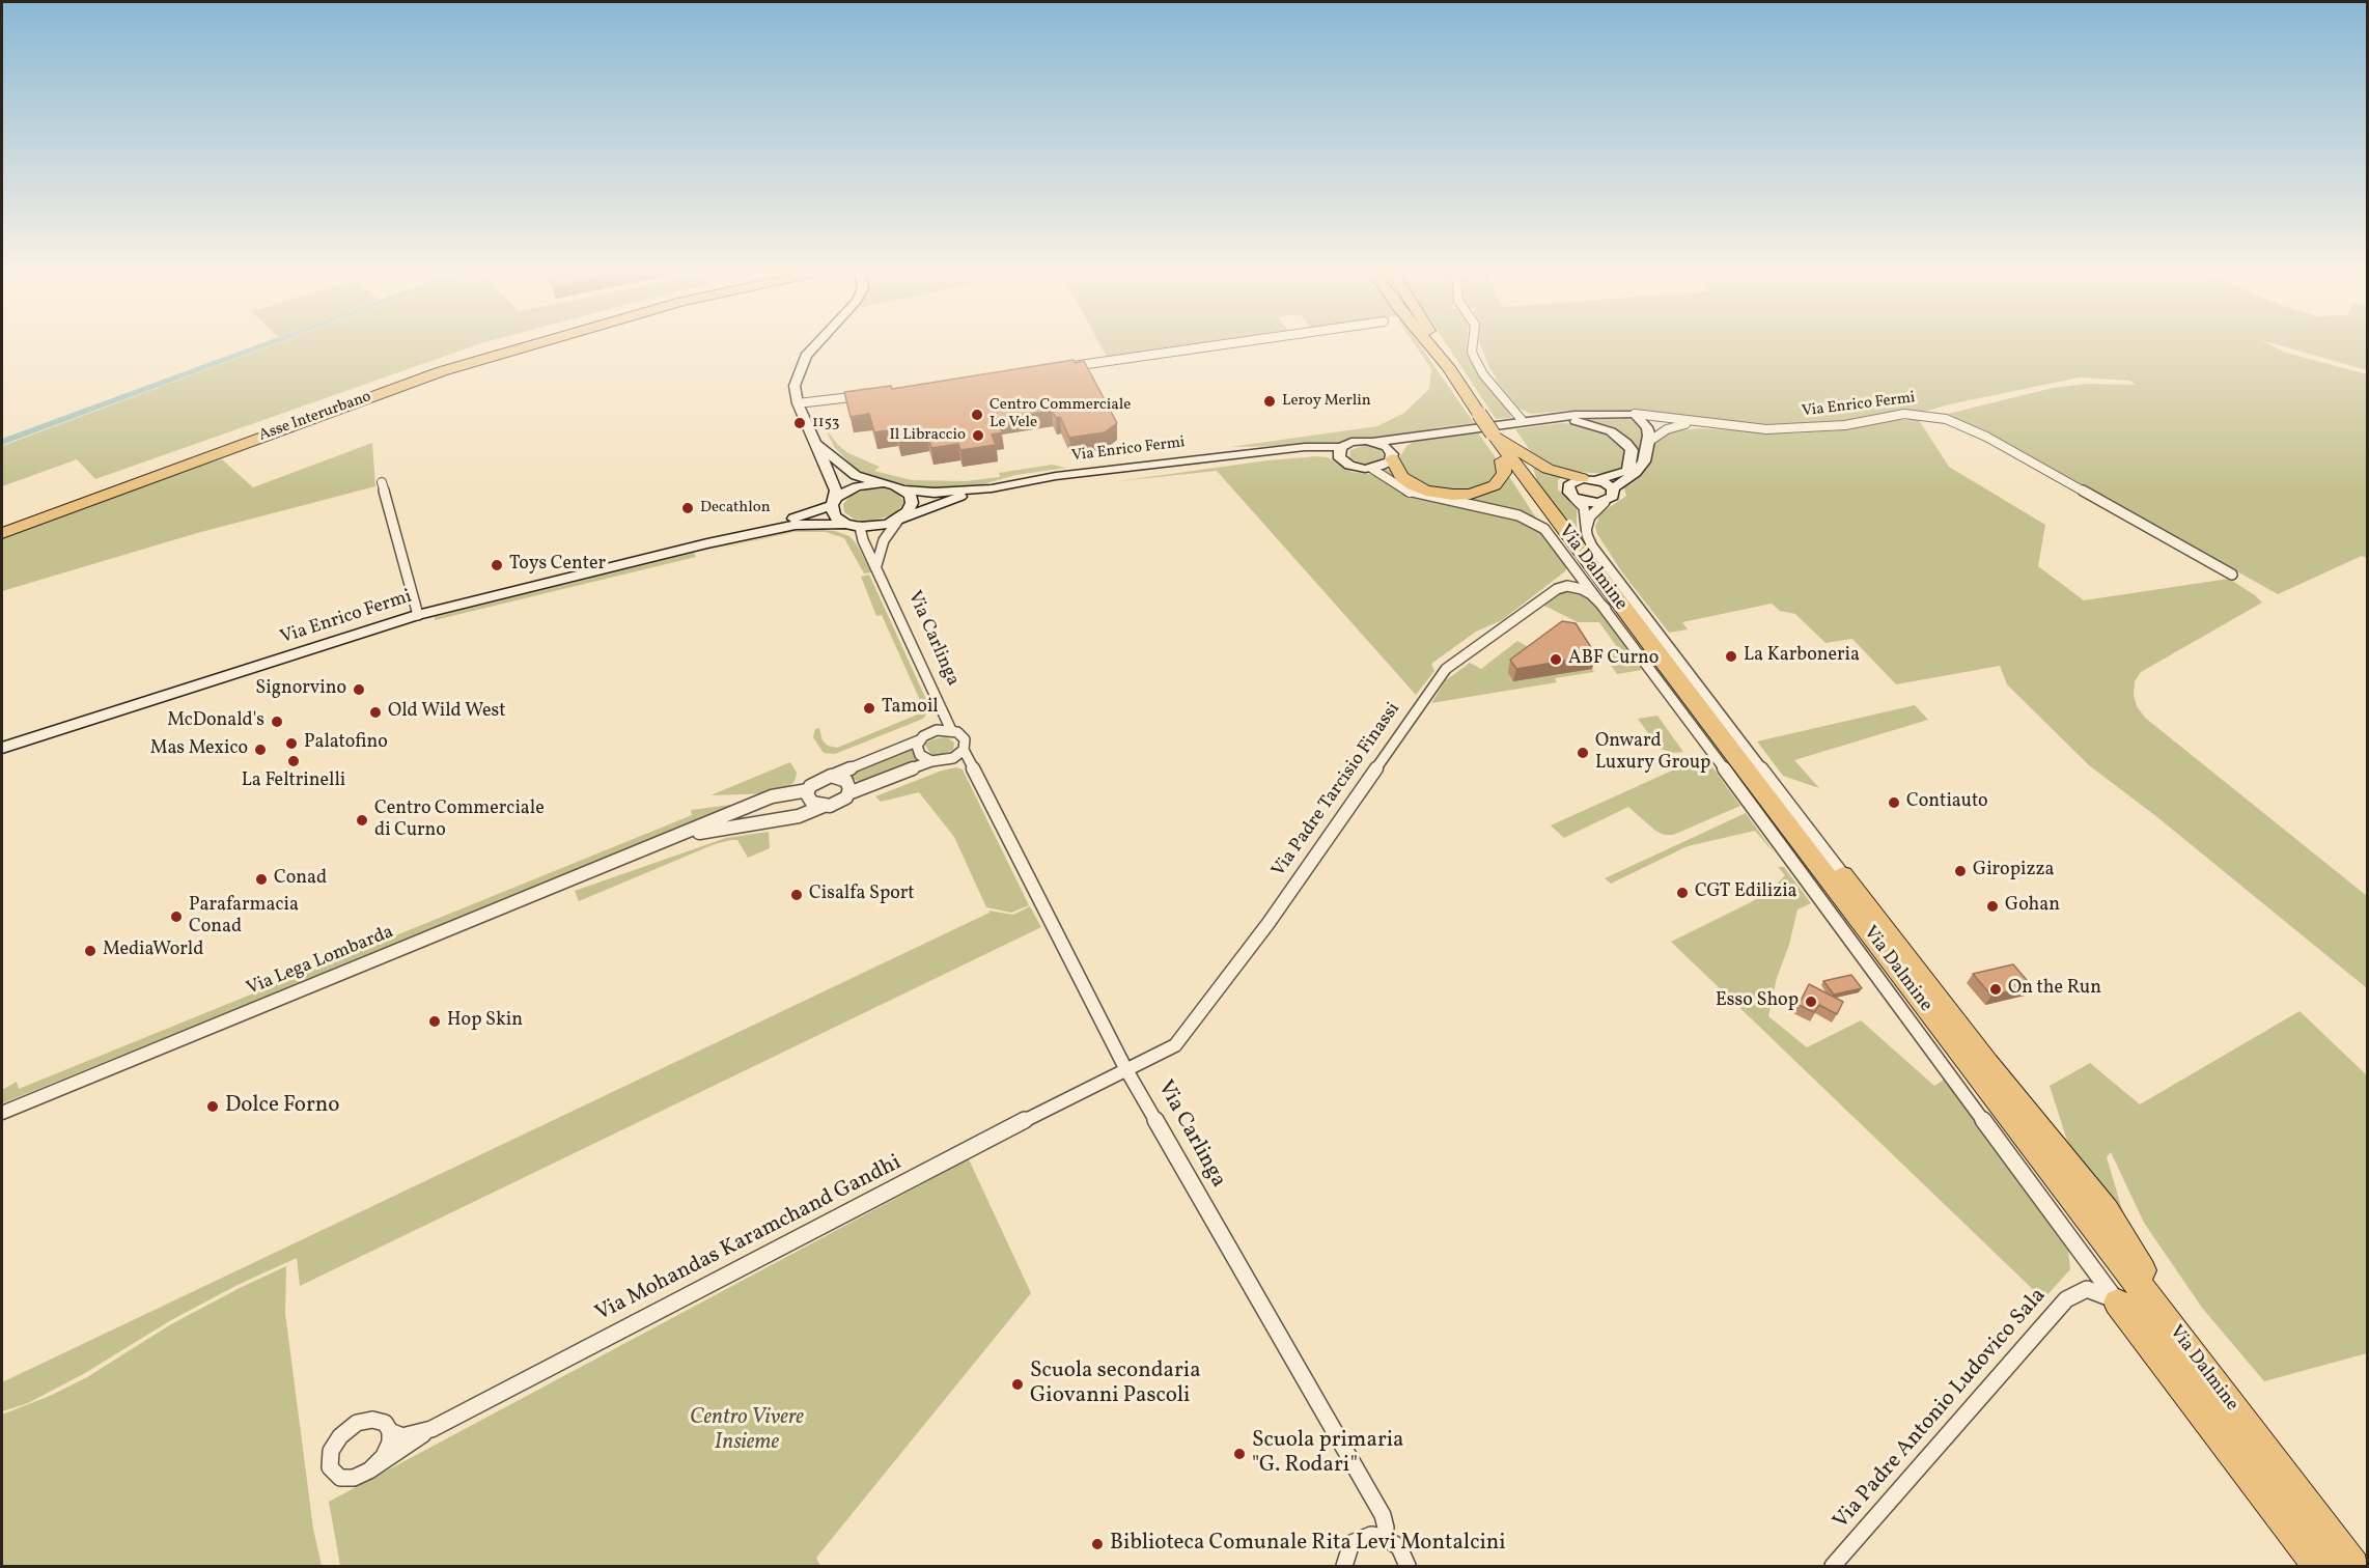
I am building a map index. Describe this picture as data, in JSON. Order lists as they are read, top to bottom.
{
  "streets": {
    "highway": ["Asse Interurbano", "Via Dalmine"],
    "street": [
      "Via Enrico Fermi",
      "Via Carlinga",
      "Via Padre Tarcisio Finassi",
      "Via Lega Lombarda",
      "Via Mohandas Karamchand Gandhi",
      "Via Padre Antonio Ludovico Sala"
    ]
  },
  "crossings": [
    ["Via Carlinga", "Via Padre Tarcisio Finassi"],
    ["Via Carlinga", "Via Lega Lombarda"],
    ["Via Carlinga", "Via Mohandas Karamchand Gandhi"],
    ["Via Padre Tarcisio Finassi", "Via Mohandas Karamchand Gandhi"]
  ],
  "parks": ["Centro Vivere Insieme"],
  "places": [
    "Leroy Merlin",
    "Centro Commerciale Le Vele",
    "1153",
    "Il Libraccio",
    "Decathlon",
    "Toys Center",
    "La Karboneria",
    "ABF Curno",
    "Signorvino",
    "Tamoil",
    "Old Wild West",
    "McDonald's",
    "Palatofino",
    "Mas Mexico",
    "Onward Luxury Group",
    "La Feltrinelli",
    "Contiauto",
    "Centro Commerciale di Curno",
    "Giropizza",
    "Conad",
    "CGT Edilizia",
    "Cisalfa Sport",
    "Gohan",
    "Parafarmacia Conad",
    "MediaWorld",
    "On the Run",
    "Esso Shop",
    "Hop Skin",
    "Dolce Forno",
    "Scuola secondaria Giovanni Pascoli",
    "Scuola primaria \"G. Rodari\"",
    "Biblioteca Comunale Rita Levi Montalcini"
  ]
}
